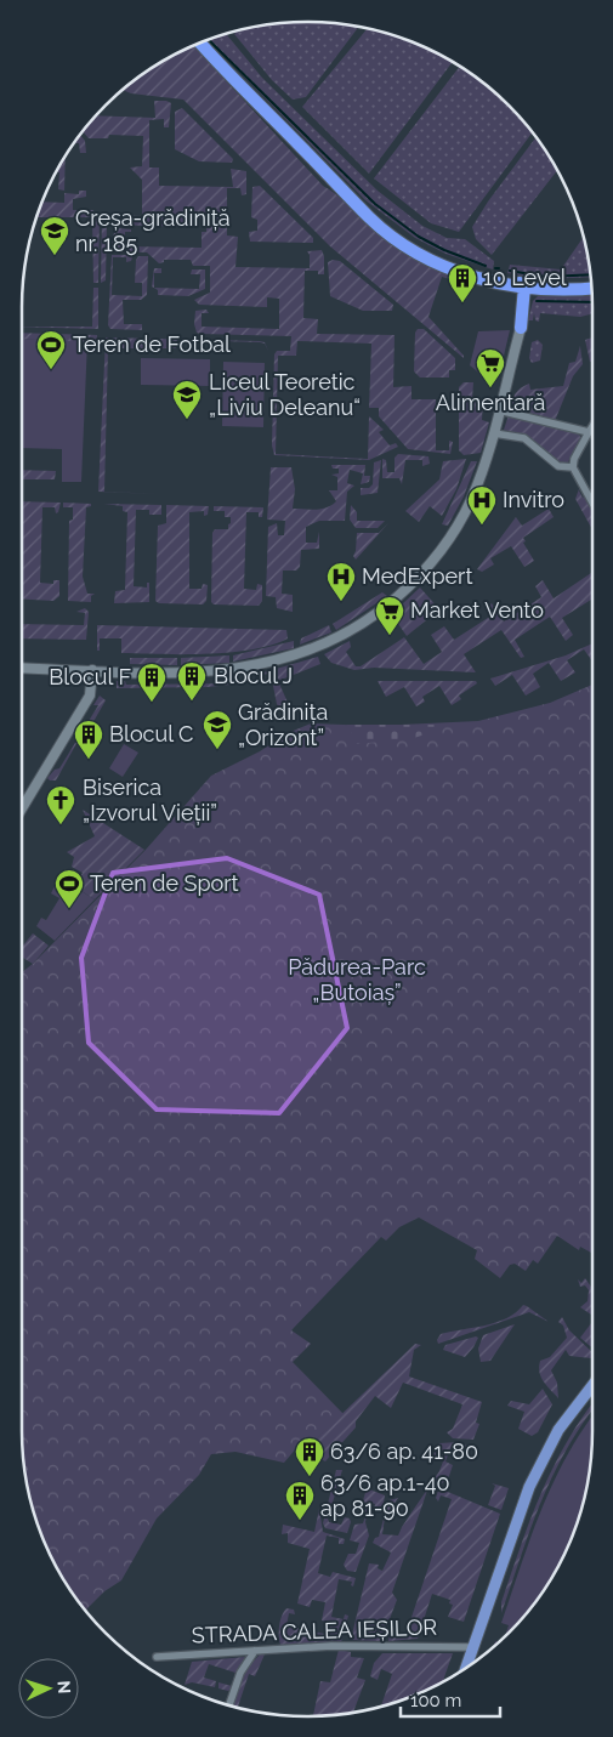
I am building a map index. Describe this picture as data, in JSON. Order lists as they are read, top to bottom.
{
  "streets": {
    "street": ["STRADA CALEA IEȘILOR"]
  },
  "parks": ["Pădurea-Parc „Butoiaș”"],
  "places": {
    "school or university": ["Creșa-grădiniță nr. 185", "Liceul Teoretic „Liviu Deleanu“", "Grădinița „Orizont”"],
    "building": [
      "10 Level",
      "Blocul J",
      "Blocul F",
      "Blocul C",
      "63/6 ap. 41-80",
      "63/6 ap.1-40 ap 81-90"
    ],
    "sports": ["Teren de Fotbal", "Teren de Sport"],
    "supermarket": ["Alimentară", "Market Vento"],
    "hospital": ["Invitro", "MedExpert"],
    "church": ["Biserica „Izvorul Vieții”"]
  },
  "scale_bar": "100 m",
  "north": "right"
}
